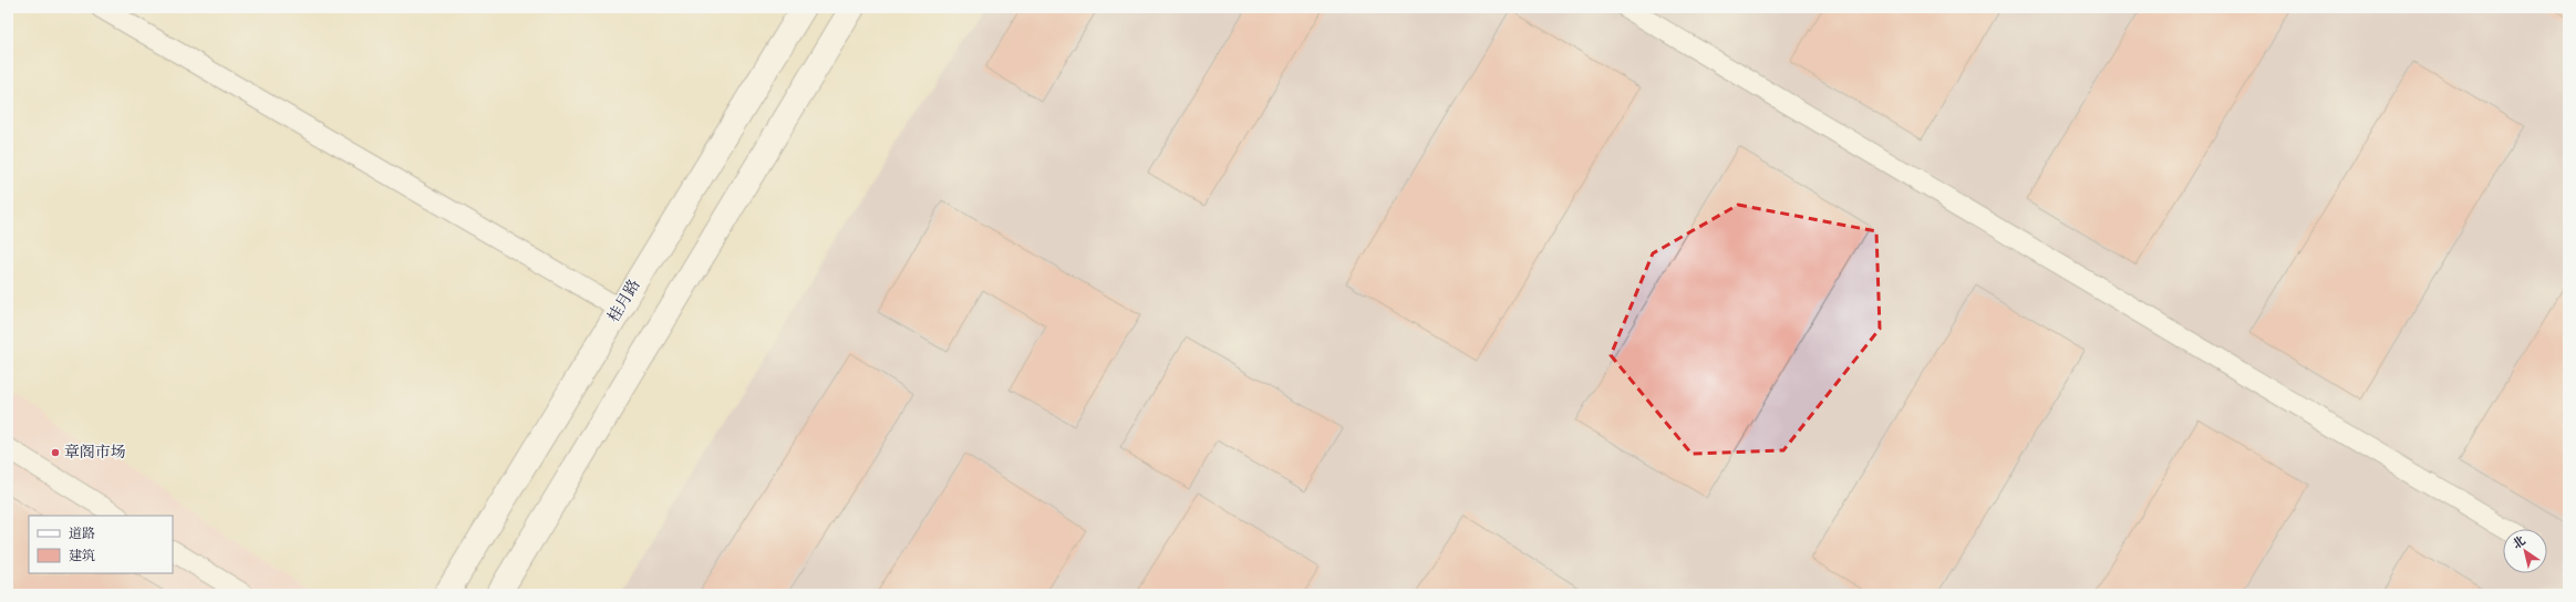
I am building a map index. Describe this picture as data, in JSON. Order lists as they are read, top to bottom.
{
  "streets": {
    "main road": ["桂月路"]
  },
  "places": ["章阁市场"],
  "legend": ["道路", "建筑"],
  "north": "top left"
}
